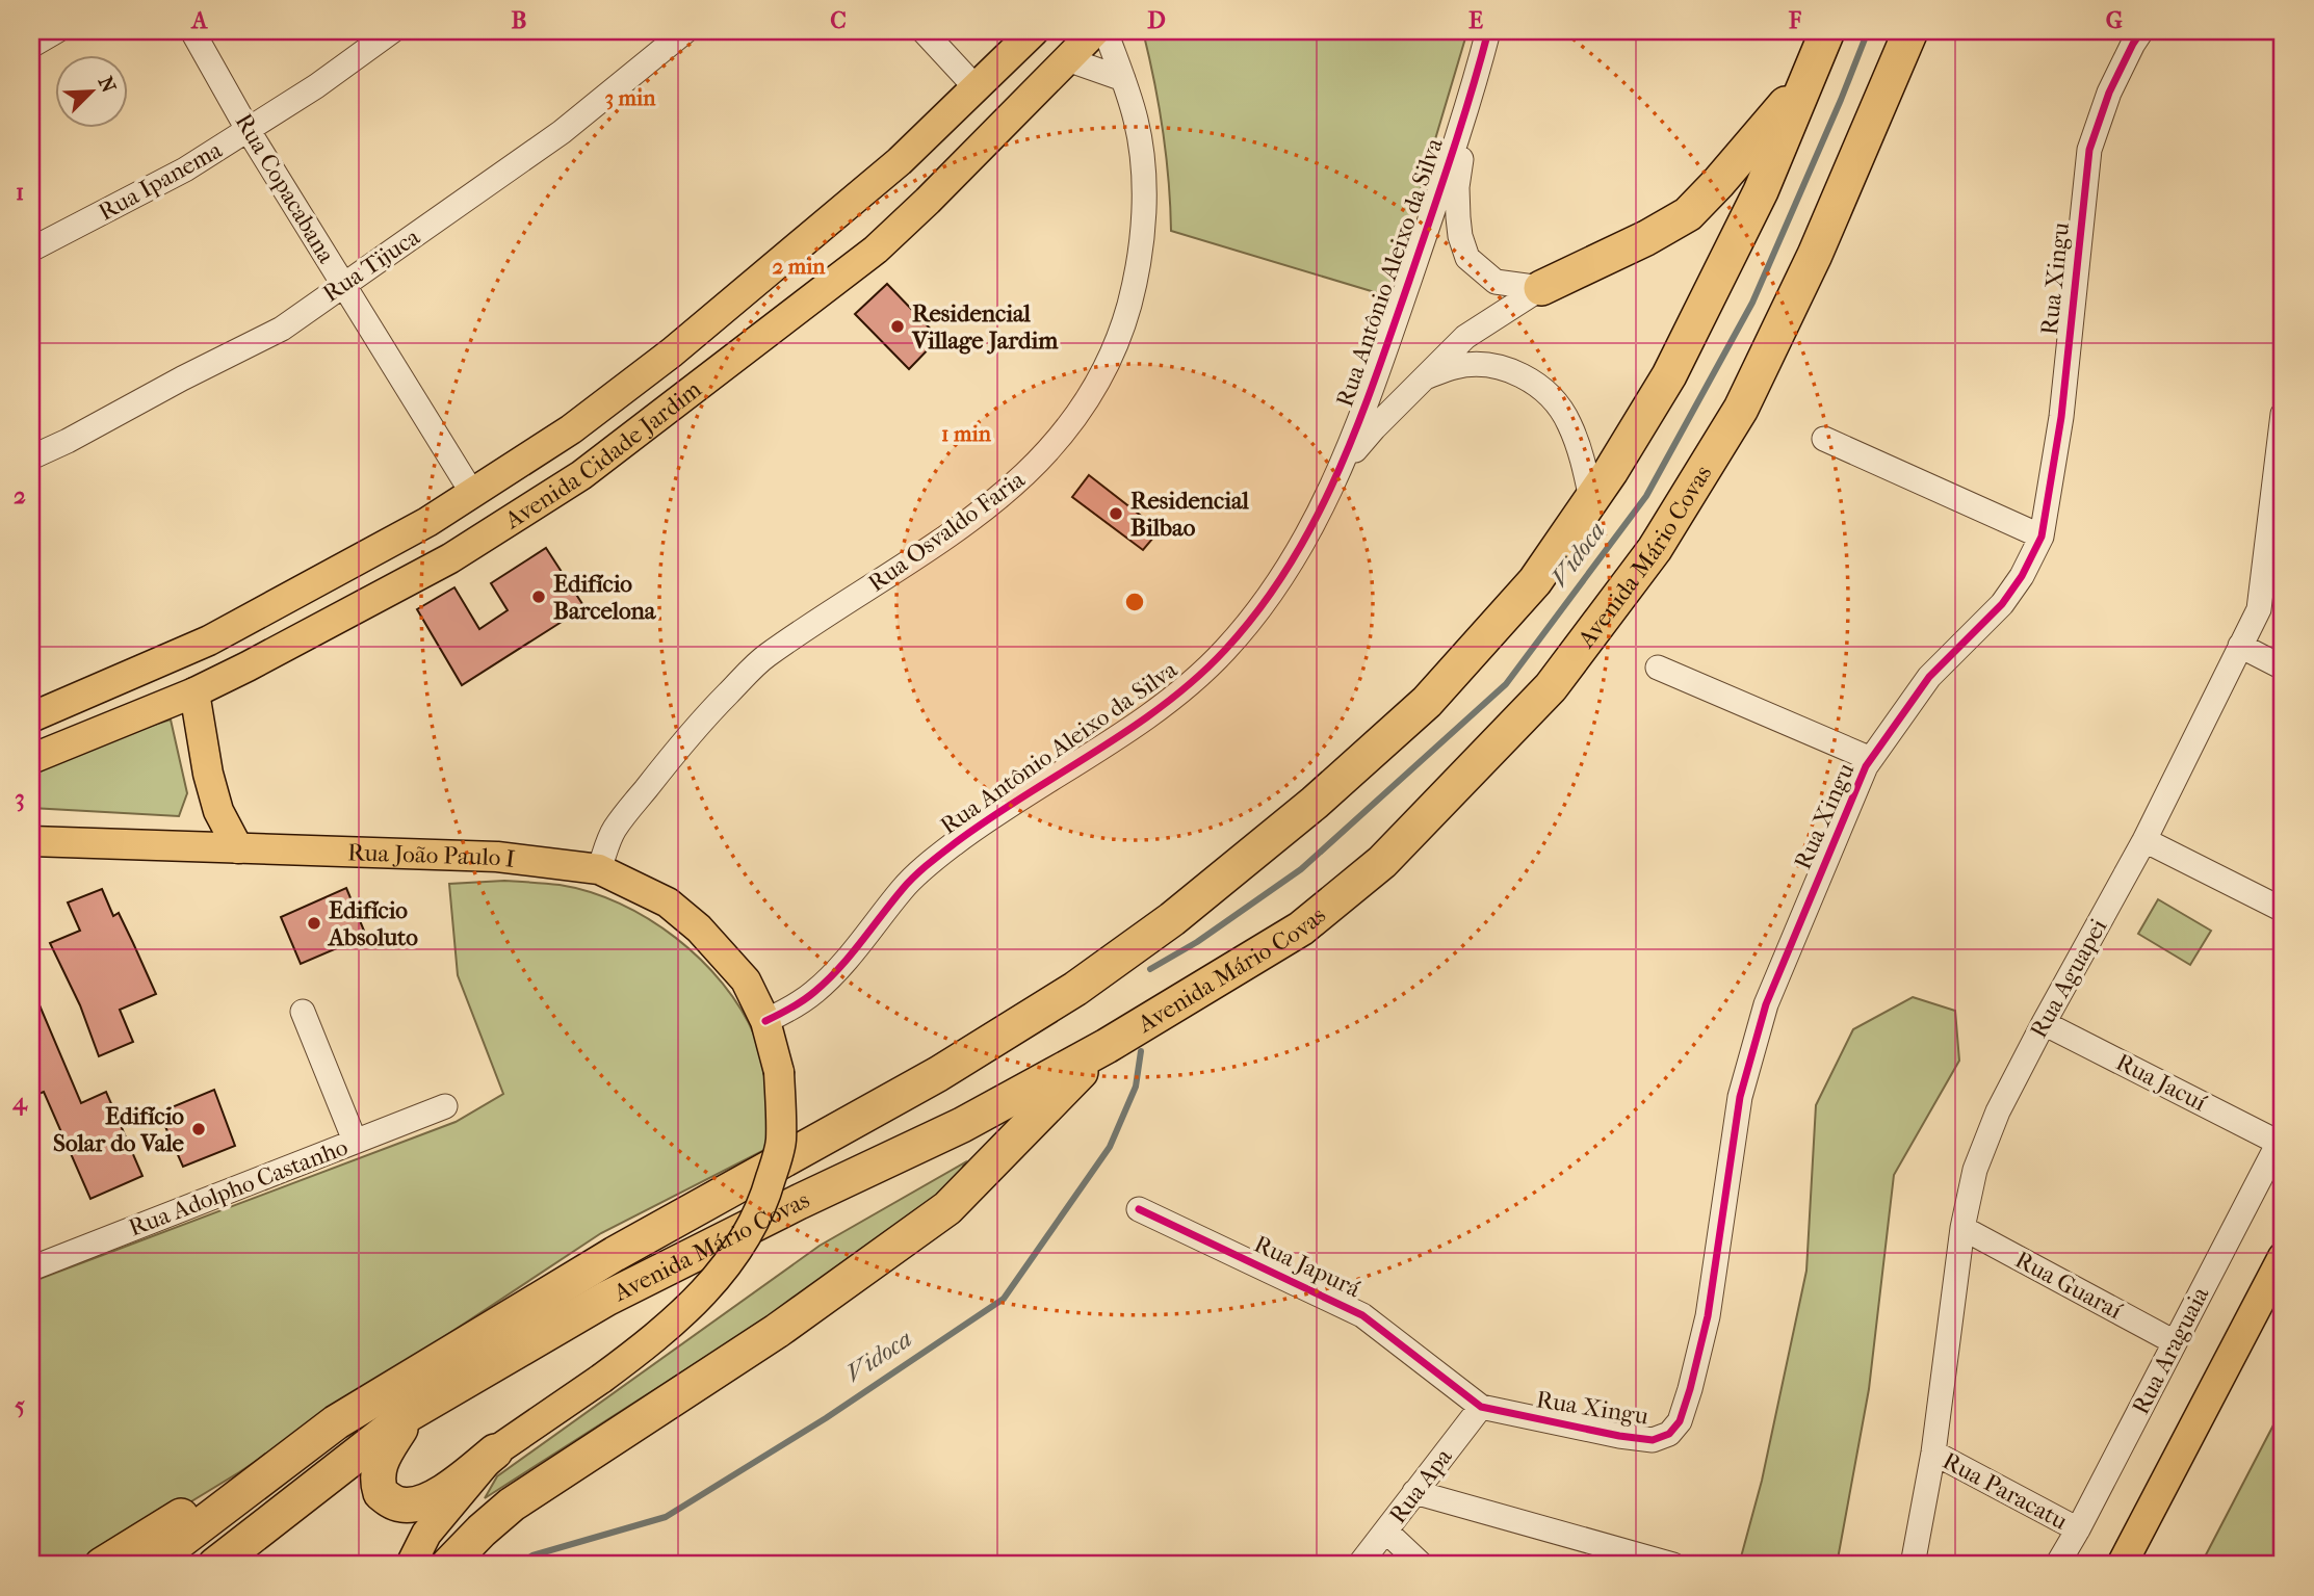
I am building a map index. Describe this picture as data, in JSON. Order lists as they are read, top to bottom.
{
  "streets": {
    "highway": ["Avenida Mário Covas"],
    "main road": ["Avenida Cidade Jardim", "Rua João Paulo I"],
    "street": [
      "Rua Ipanema",
      "Rua Copacabana",
      "Rua Tijuca",
      "Rua Antônio Aleixo da Silva",
      "Rua Xingu",
      "Rua Osvaldo Faria",
      "Rua Aguapei",
      "Rua Jacuí",
      "Rua Adolpho Castanho",
      "Rua Japurá",
      "Rua Guaraí",
      "Rua Araguaia",
      "Rua Apa",
      "Rua Paracatu"
    ]
  },
  "crossings": [
    ["Rua Ipanema", "Rua Copacabana"],
    ["Rua Copacabana", "Rua Tijuca"],
    ["Rua Copacabana", "Avenida Cidade Jardim"],
    ["Rua Antônio Aleixo da Silva", "Rua João Paulo I"],
    ["Rua Xingu", "Rua Japurá"],
    ["Rua Xingu", "Rua Apa"],
    ["Rua Osvaldo Faria", "Rua João Paulo I"],
    ["Rua Aguapei", "Rua Jacuí"],
    ["Rua Aguapei", "Rua Guaraí"],
    ["Rua Aguapei", "Rua Paracatu"],
    ["Rua Jacuí", "Rua Araguaia"],
    ["Rua Japurá", "Rua Apa"],
    ["Rua Guaraí", "Rua Araguaia"],
    ["Rua Araguaia", "Rua Paracatu"]
  ],
  "water": ["Vidoca"],
  "places": [
    "Residencial Village Jardim",
    "Residencial Bilbao",
    "Edifício Barcelona",
    "Edifício Absoluto",
    "Edifício Solar do Vale"
  ],
  "north": "top right",
  "grid": {
    "columns": [
      "A",
      "B",
      "C",
      "D",
      "E",
      "F",
      "G"
    ],
    "rows": [
      "1",
      "2",
      "3",
      "4",
      "5"
    ]
  },
  "rings": ["3 min", "2 min", "1 min"]
}
